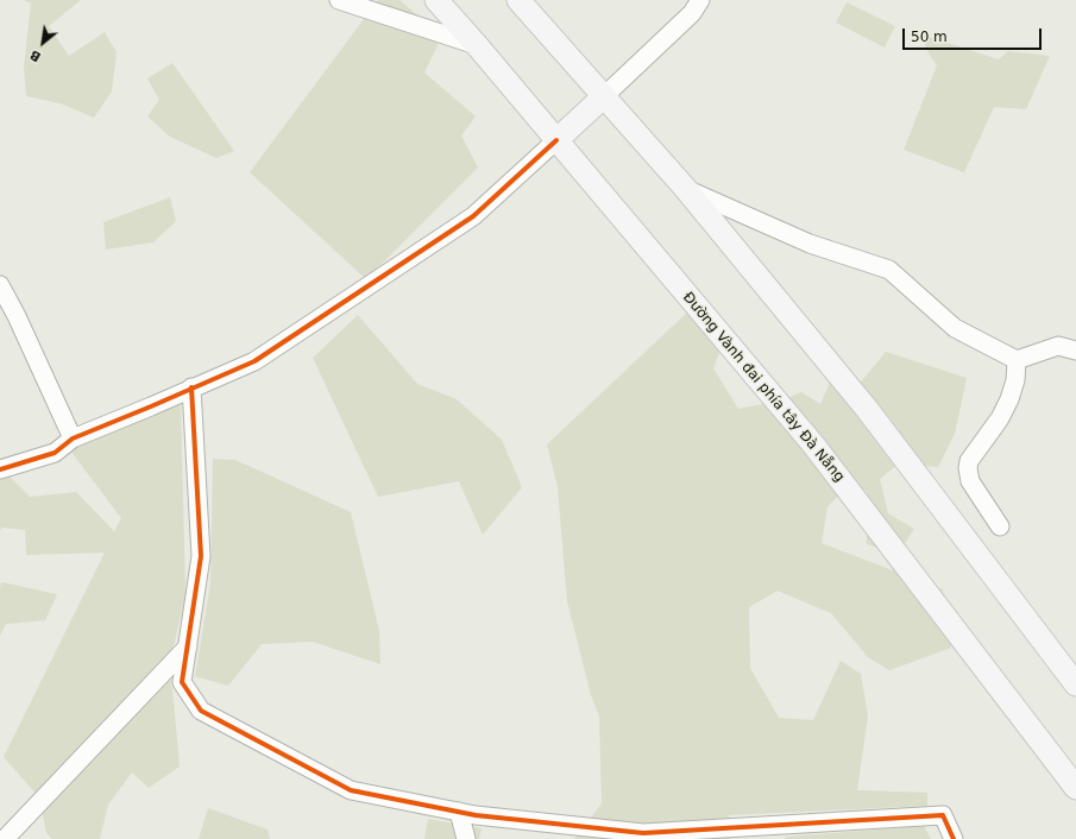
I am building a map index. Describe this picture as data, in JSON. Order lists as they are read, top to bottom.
{
  "streets": {
    "main road": ["Đường Vành đai phía tây Đà Nẵng"]
  },
  "scale_bar": "50 m",
  "north": "bottom left"
}
